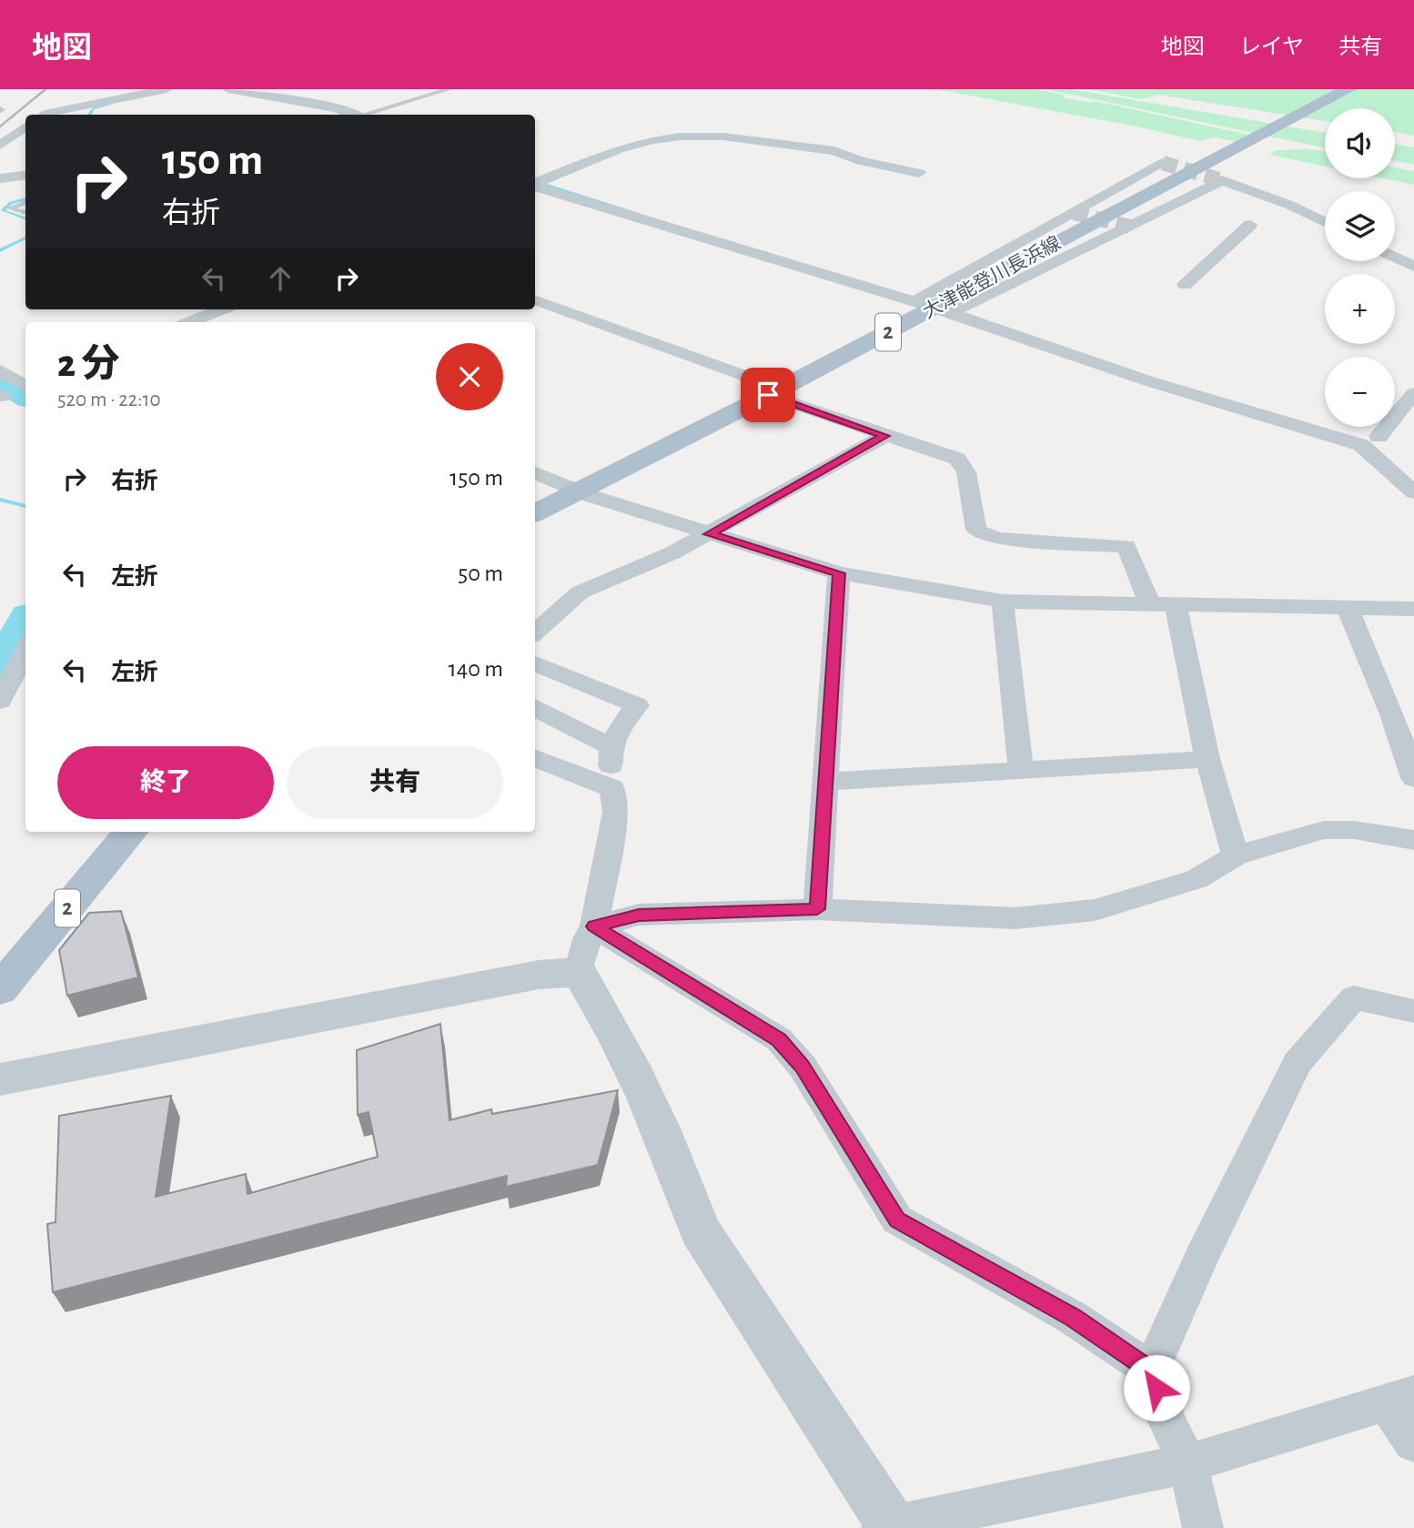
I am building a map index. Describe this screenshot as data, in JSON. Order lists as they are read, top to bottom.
{
  "streets": {
    "main road": ["大津能登川長浜線", "2"]
  },
  "page": {
    "header": "地図",
    "nav": ["地図", "レイヤ", "共有"],
    "map_buttons": ["+", "−"],
    "turn": ["150 m", "右折"],
    "heading": ["2 分", "520 m · 22:10"],
    "list": [
      {
        "name": "右折",
        "value": "150 m"
      },
      {
        "name": "左折",
        "value": "50 m"
      },
      {
        "name": "左折",
        "value": "140 m"
      }
    ],
    "buttons": ["終了", "共有"]
  }
}
